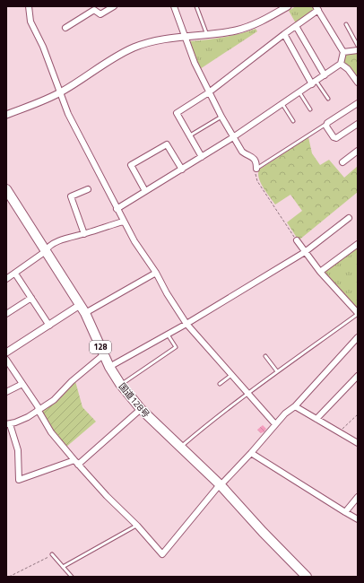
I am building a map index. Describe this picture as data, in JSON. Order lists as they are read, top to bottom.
{
  "streets": {
    "highway": ["128", "国道128号"]
  }
}
